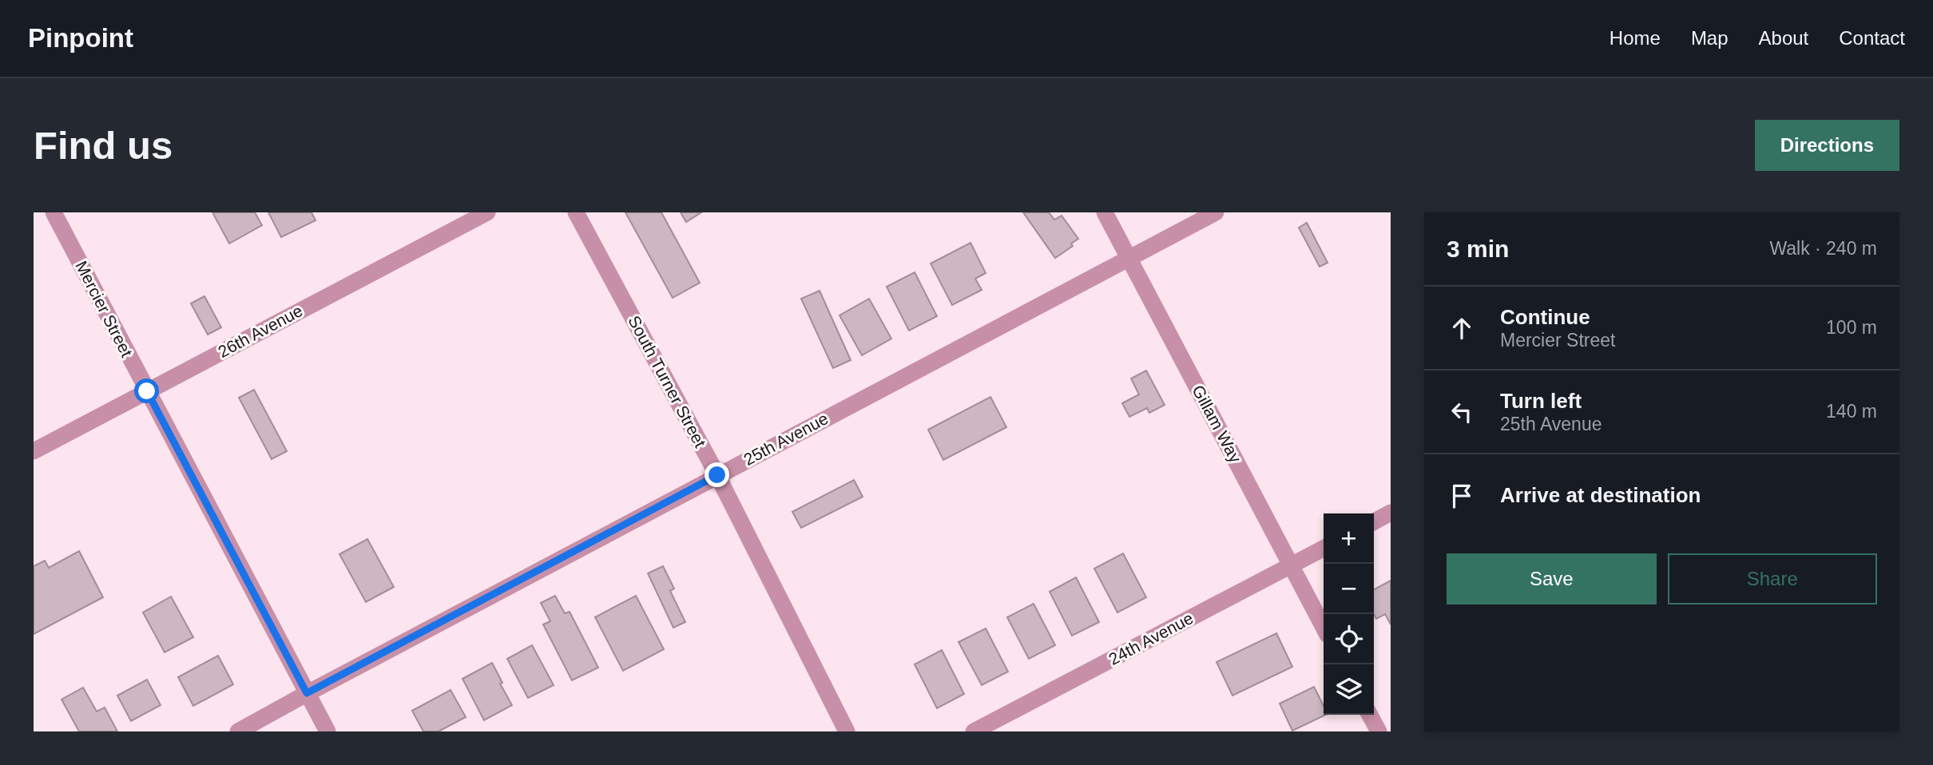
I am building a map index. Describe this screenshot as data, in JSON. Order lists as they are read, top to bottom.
{
  "streets": {
    "street": [
      "Mercier Street",
      "26th Avenue",
      "South Turner Street",
      "Gillam Way",
      "25th Avenue",
      "24th Avenue"
    ]
  },
  "crossings": [
    ["Mercier Street", "26th Avenue"],
    ["Mercier Street", "25th Avenue"],
    ["South Turner Street", "25th Avenue"],
    ["Gillam Way", "25th Avenue"],
    ["Gillam Way", "24th Avenue"]
  ],
  "page": {
    "header": "Pinpoint",
    "nav": [
      "Home",
      "Map",
      "About",
      "Contact"
    ],
    "buttons": [
      "Directions",
      ["Save", "Share"]
    ],
    "title": "Find us",
    "heading": ["3 min", "Walk · 240 m"],
    "list": [
      ["Continue", "Mercier Street", "100 m"],
      ["Turn left", "25th Avenue", "140 m"],
      "Arrive at destination"
    ],
    "map_buttons": ["+", "−"]
  }
}
